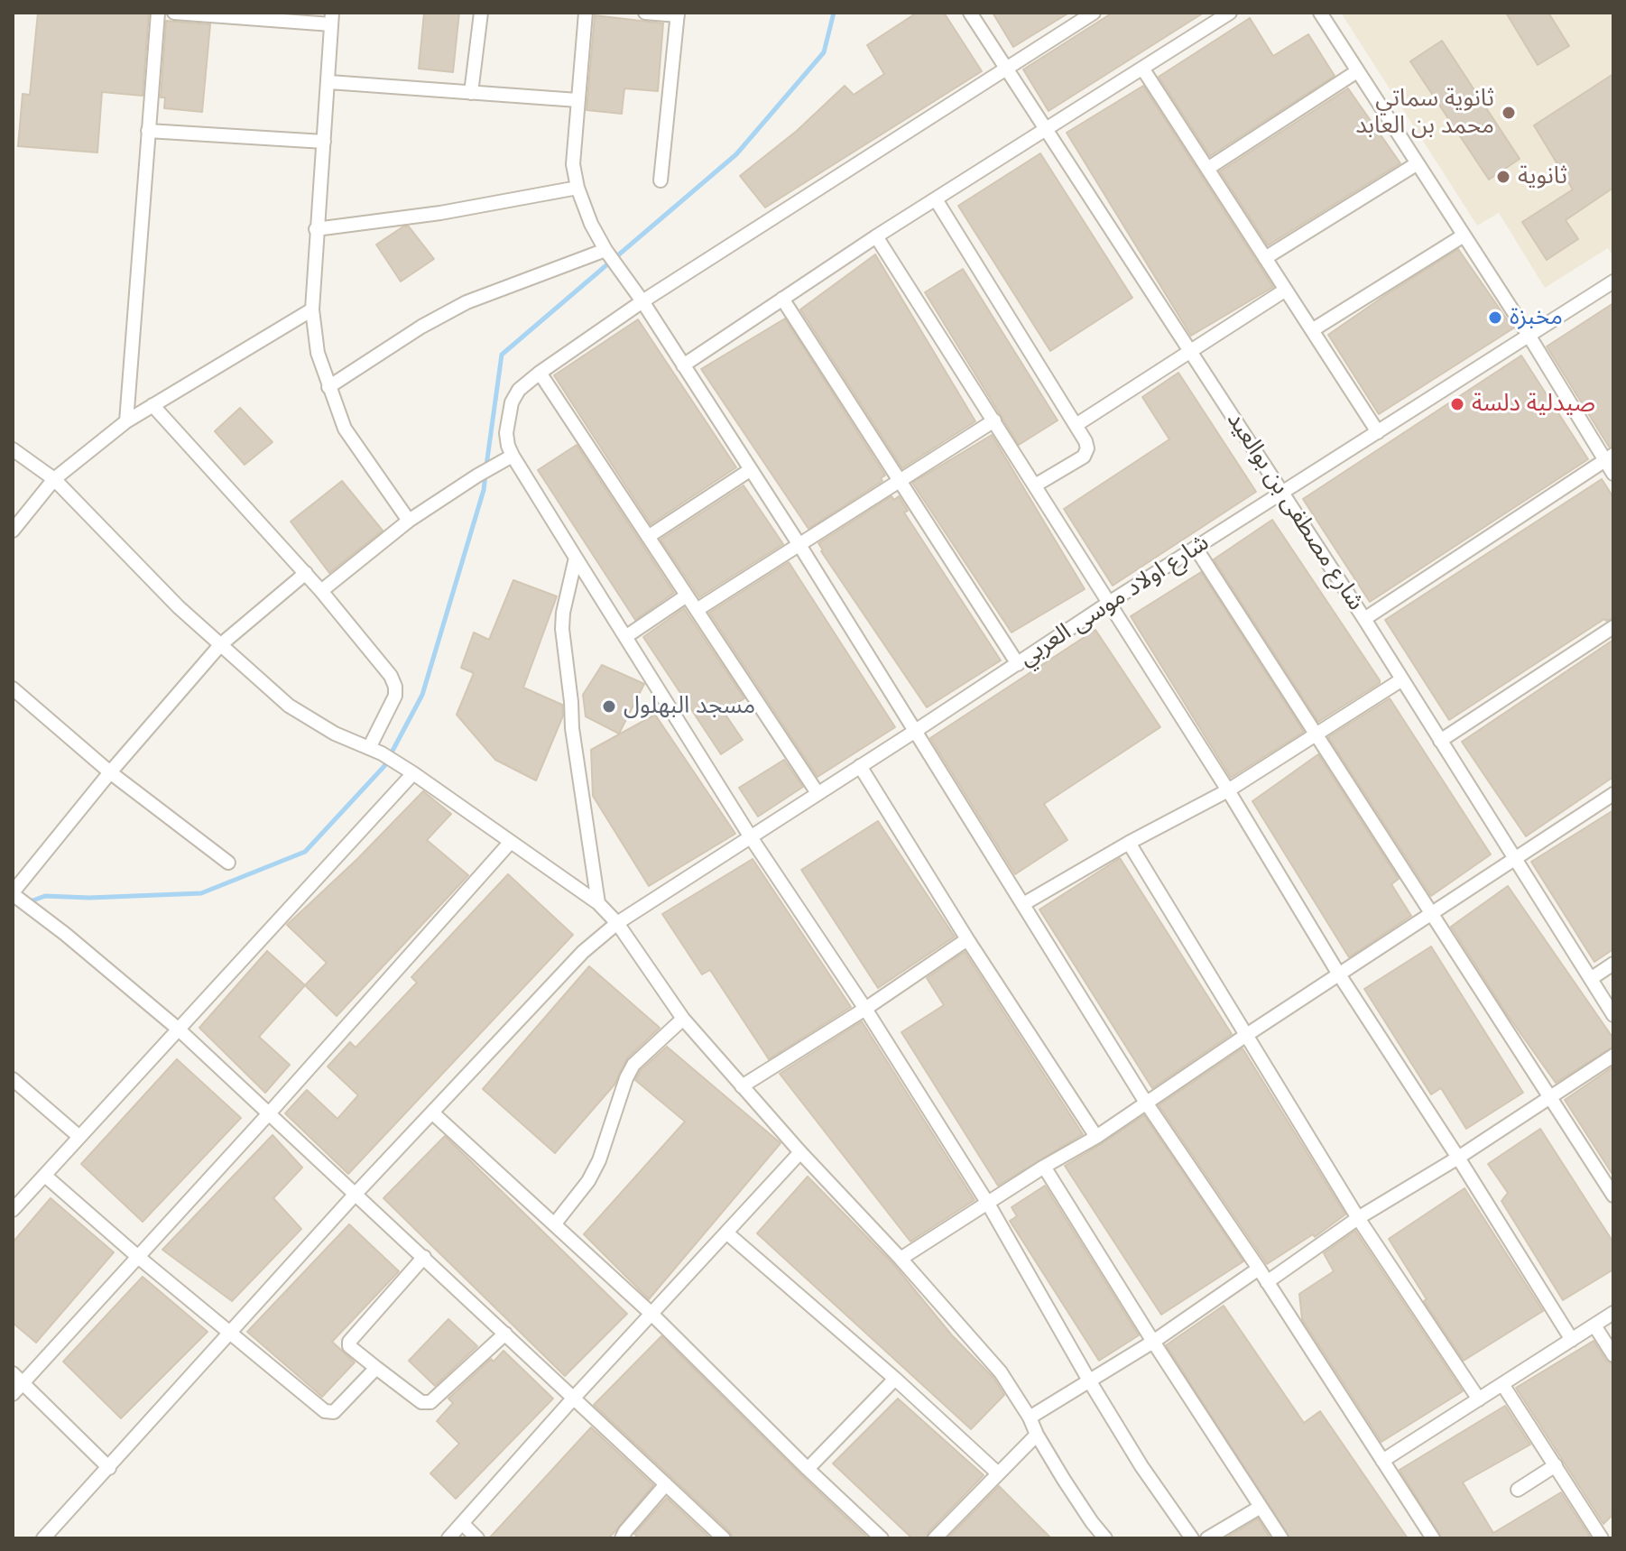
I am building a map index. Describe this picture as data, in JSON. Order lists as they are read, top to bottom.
{
  "streets": {
    "street": ["شارع مصطفى بن بوالعيد", "شارع اولاد موسى العربي"]
  },
  "crossings": [
    ["شارع مصطفى بن بوالعيد", "شارع اولاد موسى العربي"]
  ],
  "places": [
    "ثانوية سماتي محمد بن العابد",
    "ثانوية",
    "مخبزة",
    "صيدلية دلسة",
    "مسجد البهلول"
  ]
}
